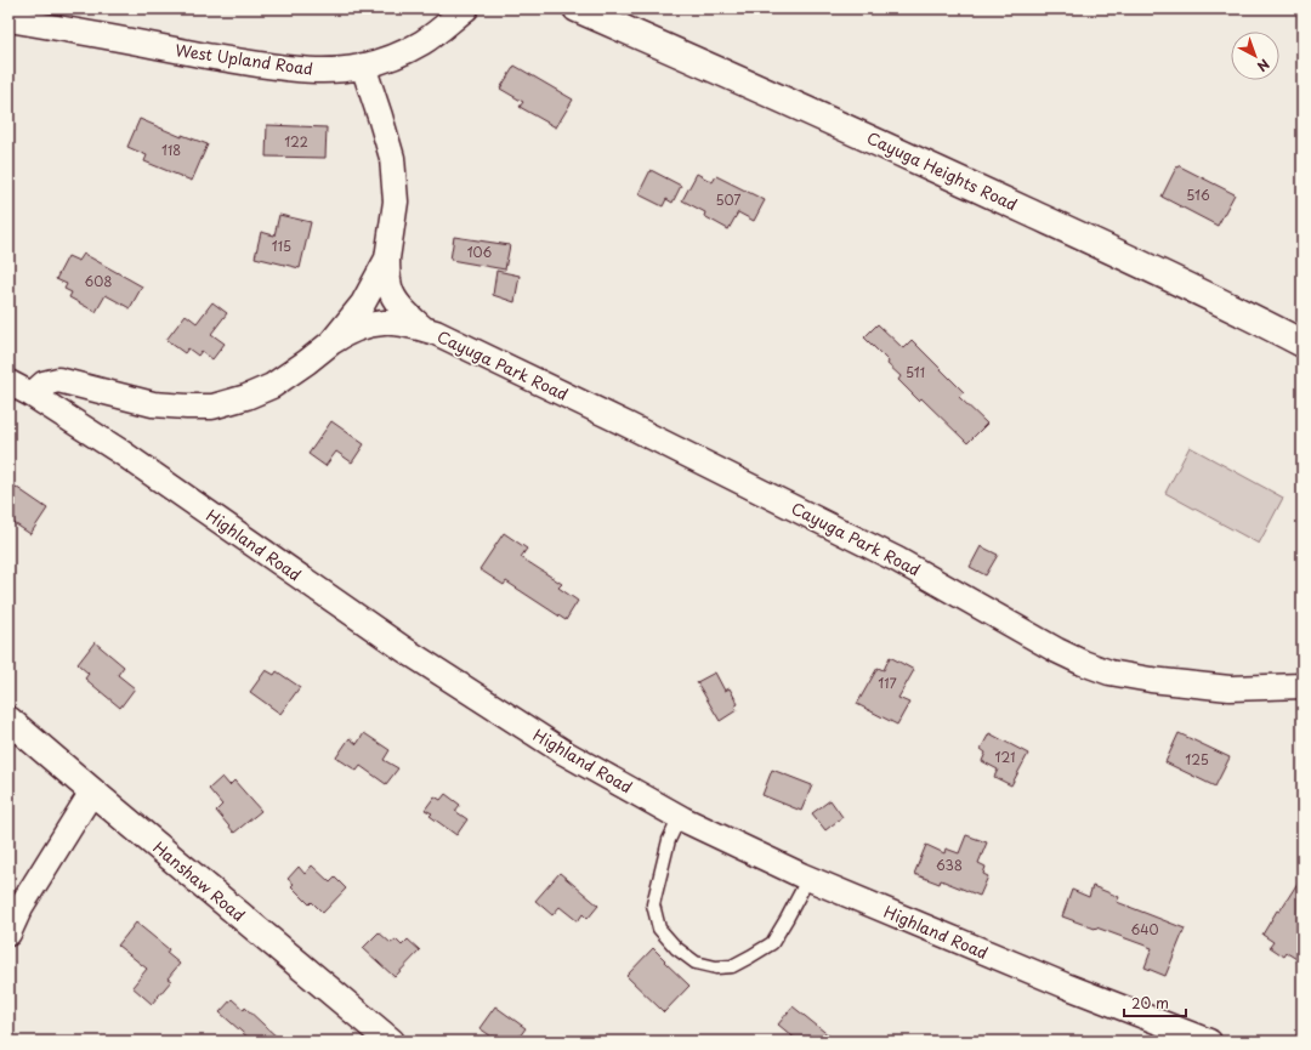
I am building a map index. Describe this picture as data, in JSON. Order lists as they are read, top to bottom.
{
  "streets": {
    "street": [
      "West Upland Road",
      "Cayuga Heights Road",
      "Cayuga Park Road",
      "Highland Road",
      "Hanshaw Road"
    ]
  },
  "house_numbers": [
    "122",
    "118",
    "516",
    "507",
    "115",
    "106",
    "608",
    "511",
    "117",
    "121",
    "125",
    "638",
    "640"
  ],
  "scale_bar": "20 m",
  "north": "bottom right"
}
